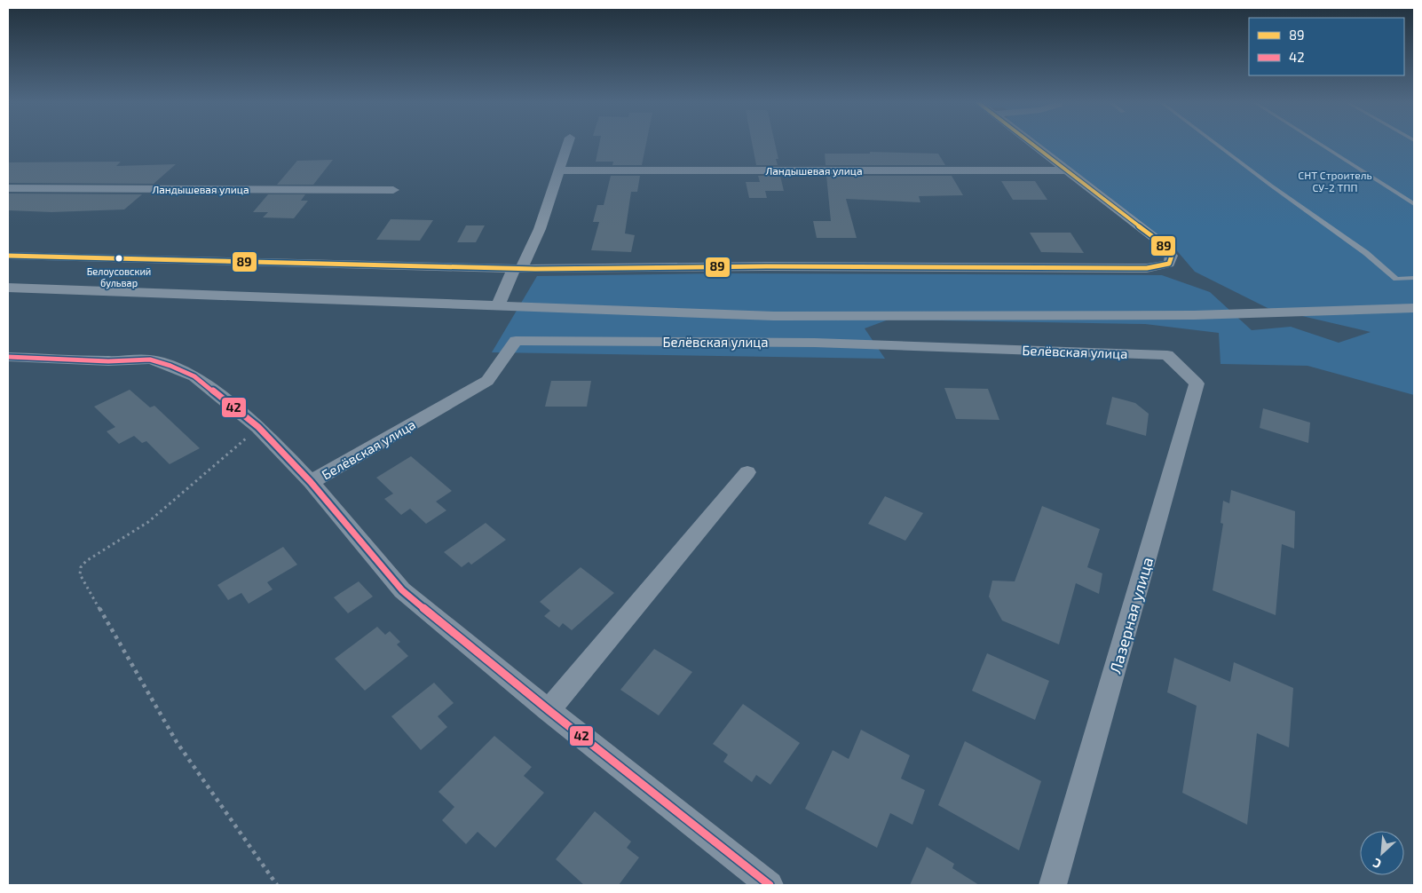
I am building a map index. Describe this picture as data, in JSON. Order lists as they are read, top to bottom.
{
  "streets": {
    "street": ["Ландышевая улица", "Белёвская улица", "Лазерная улица"]
  },
  "crossings": [
    ["Белёвская улица", "Лазерная улица"]
  ],
  "parks": ["СНТ Строитель СУ-2 ТПП"],
  "places": ["Белоусовский бульвар"],
  "lines": ["transit line 89", "transit line 42"],
  "legend": ["89", "42"],
  "north": "bottom left"
}
